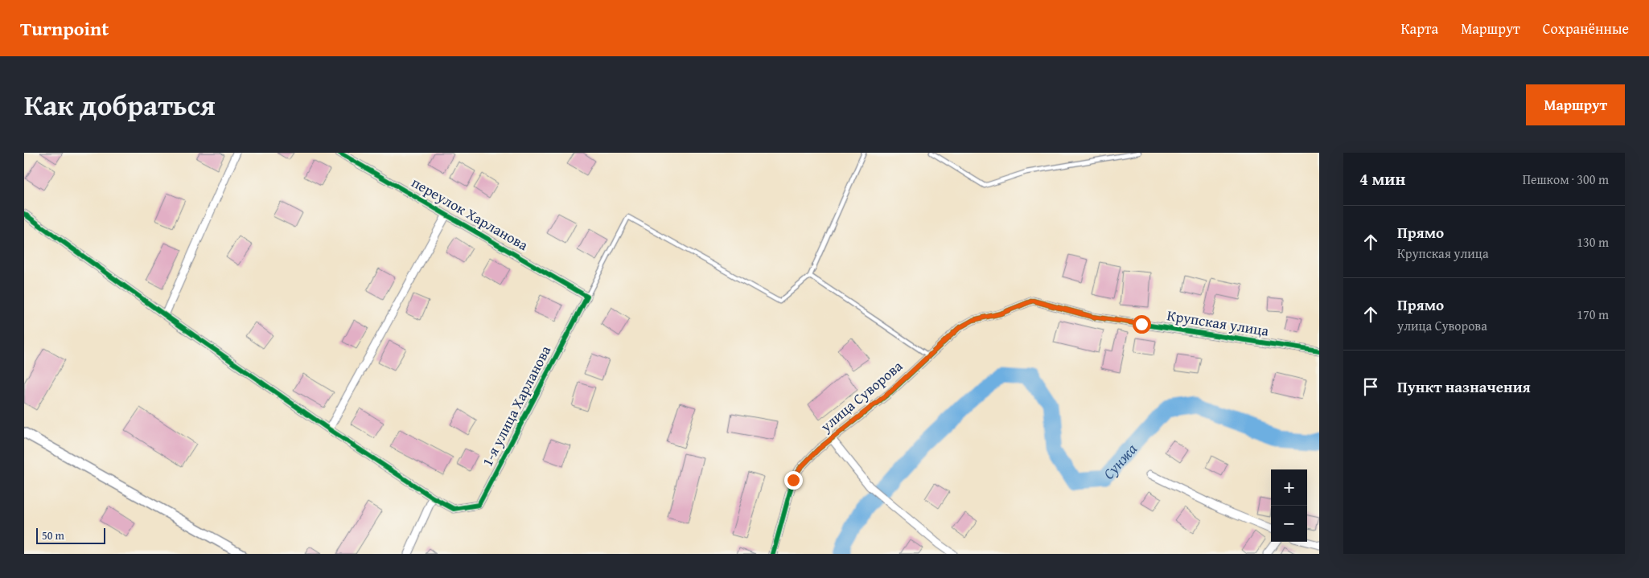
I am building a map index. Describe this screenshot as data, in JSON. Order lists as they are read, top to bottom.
{
  "streets": {
    "street": [
      "переулок Харланова",
      "Крупская улица",
      "улица Суворова",
      "1-я улица Харланова"
    ]
  },
  "crossings": [
    ["переулок Харланова", "1-я улица Харланова"],
    ["Крупская улица", "улица Суворова"]
  ],
  "water": ["Сунжа"],
  "scale_bar": "50 m",
  "page": {
    "header": "Turnpoint",
    "nav": ["Карта", "Маршрут", "Сохранённые"],
    "title": "Как добраться",
    "buttons": "Маршрут",
    "heading": ["4 мин", "Пешком · 300 m"],
    "list": [
      ["Прямо", "Крупская улица", "130 m"],
      ["Прямо", "улица Суворова", "170 m"],
      "Пункт назначения"
    ],
    "map_buttons": ["+", "−"],
    "scale": "50 m"
  }
}
